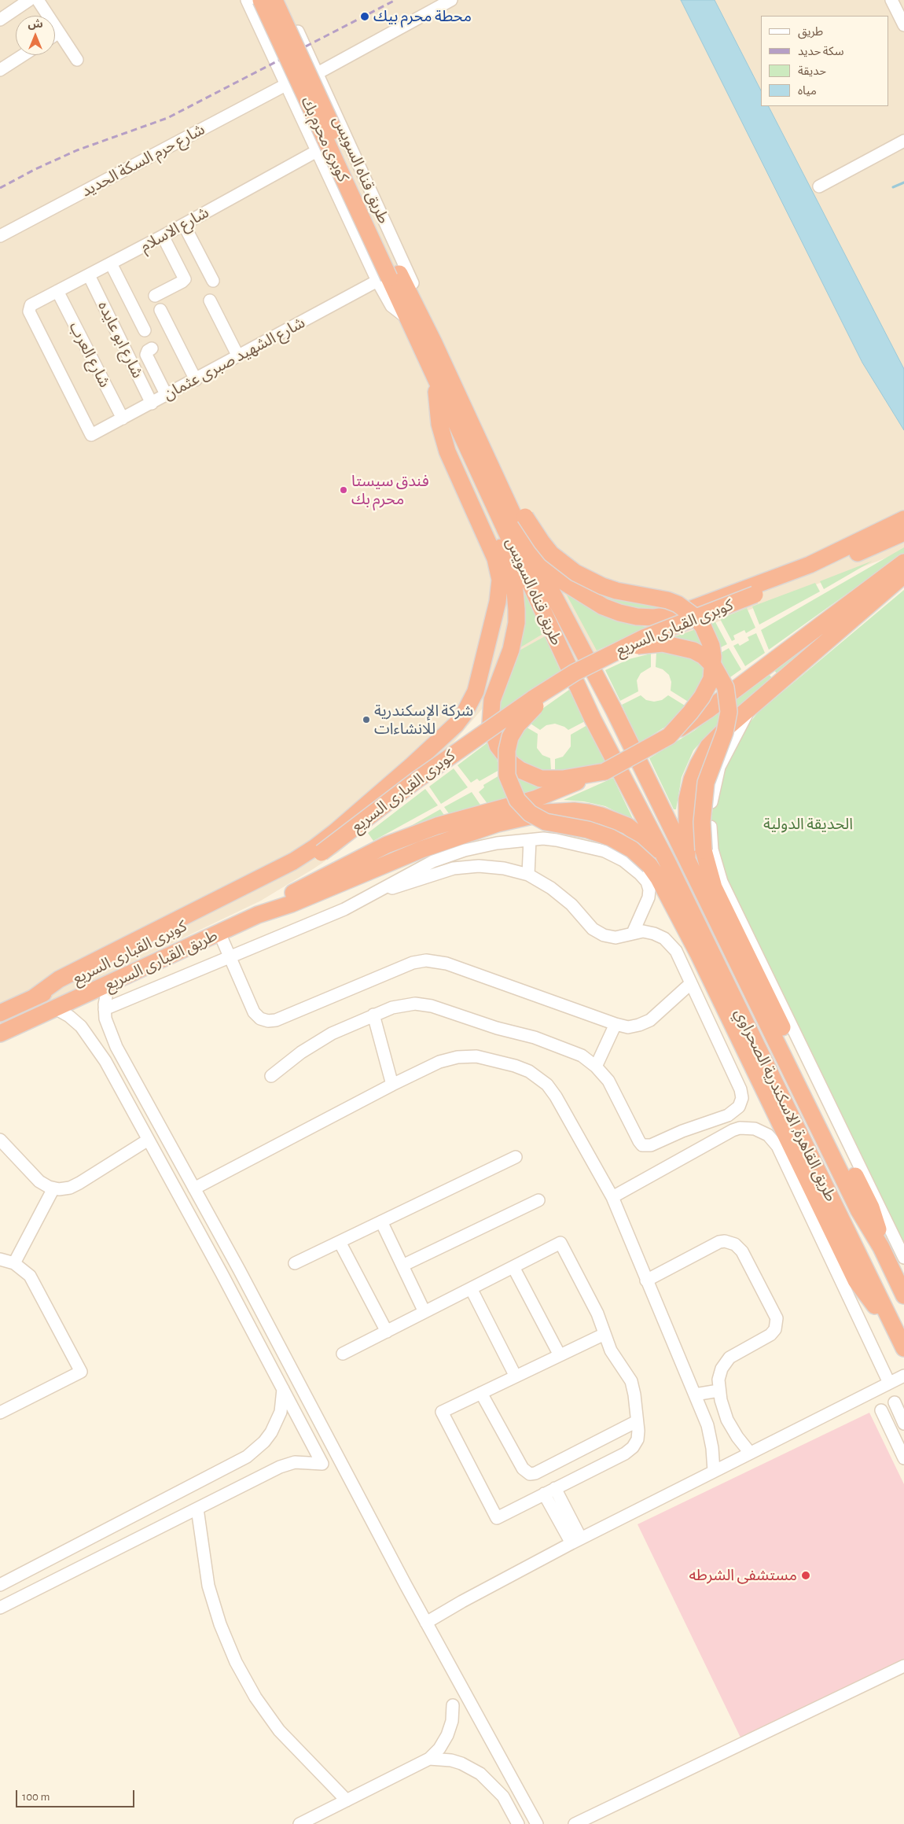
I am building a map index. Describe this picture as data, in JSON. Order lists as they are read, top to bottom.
{
  "streets": {
    "highway": [
      "كوبرى محرم بك",
      "طريق قناه السويس",
      "كوبرى القبارى السريع",
      "طريق القبارى السريع",
      "طريق القاهرة, الاسكندرية الصحراوي"
    ],
    "street": [
      "شارع حرم السكة الحديد",
      "شارع الاسلام",
      "شارع ابو عايده",
      "شارع العرب",
      "شارع الشهيد صبرى عثمان"
    ]
  },
  "crossings": [
    ["كوبرى محرم بك", "طريق قناه السويس"],
    ["كوبرى محرم بك", "شارع الشهيد صبرى عثمان"],
    ["شارع حرم السكة الحديد", "طريق قناه السويس"],
    ["طريق قناه السويس", "شارع الاسلام"],
    ["طريق قناه السويس", "شارع الشهيد صبرى عثمان"],
    ["طريق قناه السويس", "طريق القاهرة, الاسكندرية الصحراوي"],
    ["شارع الاسلام", "شارع ابو عايده"],
    ["شارع الاسلام", "شارع العرب"],
    ["شارع الاسلام", "شارع الشهيد صبرى عثمان"],
    ["شارع ابو عايده", "شارع الشهيد صبرى عثمان"],
    ["شارع العرب", "شارع الشهيد صبرى عثمان"],
    ["كوبرى القبارى السريع", "طريق القبارى السريع"]
  ],
  "parks": ["الحديقة الدولية"],
  "places": [
    "محطة محرم بيك",
    "فندق سيستا محرم بك",
    "شركة الإسكندرية للانشاءات",
    "مستشفى الشرطه"
  ],
  "legend": [
    "طريق",
    "سكة حديد",
    "حديقة",
    "مياه"
  ],
  "scale_bar": "100 m",
  "north": "top"
}
